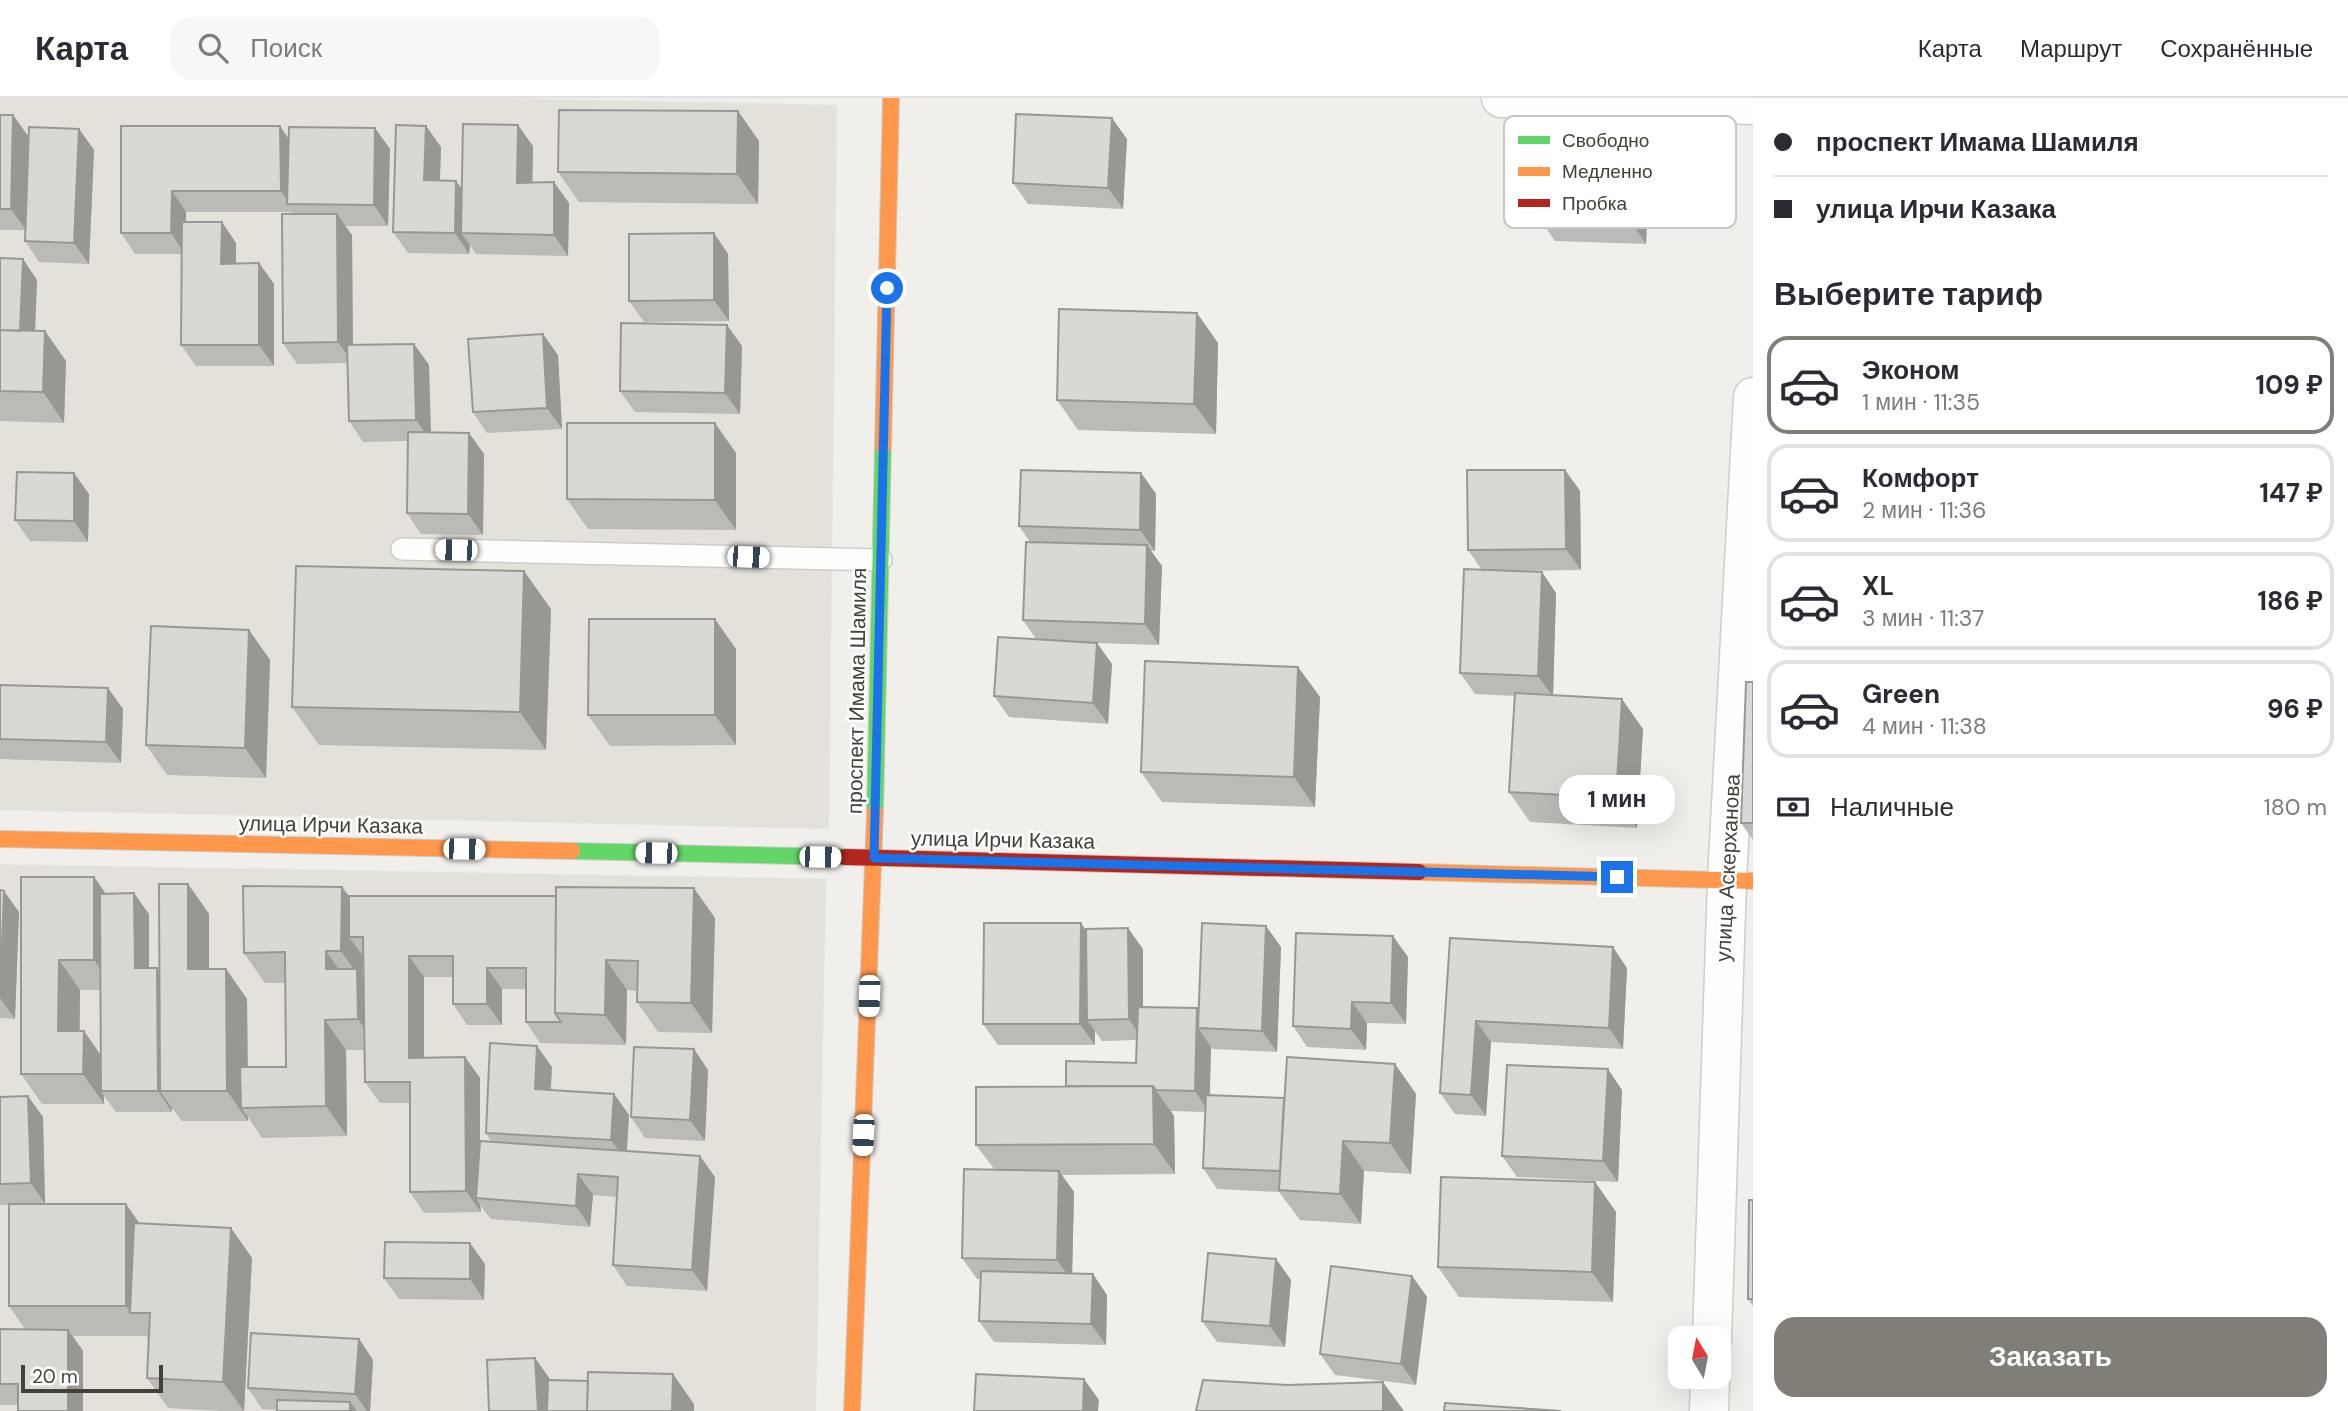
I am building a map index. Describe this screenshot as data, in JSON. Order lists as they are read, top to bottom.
{
  "streets": {
    "street": ["проспект Имама Шамиля", "улица Ирчи Казака", "улица Аскерханова"]
  },
  "crossings": [
    ["проспект Имама Шамиля", "улица Ирчи Казака"],
    ["улица Ирчи Казака", "улица Аскерханова"]
  ],
  "legend": ["Свободно", "Медленно", "Пробка"],
  "scale_bar": "20 m",
  "north": "top",
  "page": {
    "header": "Карта",
    "search": "Поиск",
    "nav": ["Карта", "Маршрут", "Сохранённые"],
    "banner": ["проспект Имама Шамиля", "улица Ирчи Казака"],
    "heading": "Выберите тариф",
    "list": [
      {
        "name": "Эконом",
        "note": "1 мин · 11:35",
        "value": "109 ₽"
      },
      {
        "name": "Комфорт",
        "note": "2 мин · 11:36",
        "value": "147 ₽"
      },
      {
        "name": "XL",
        "note": "3 мин · 11:37",
        "value": "186 ₽"
      },
      {
        "name": "Green",
        "note": "4 мин · 11:38",
        "value": "96 ₽"
      }
    ],
    "pay": ["Наличные", "180 m"],
    "bubble": "1 мин",
    "buttons": "Заказать",
    "scale": "20 m"
  }
}
